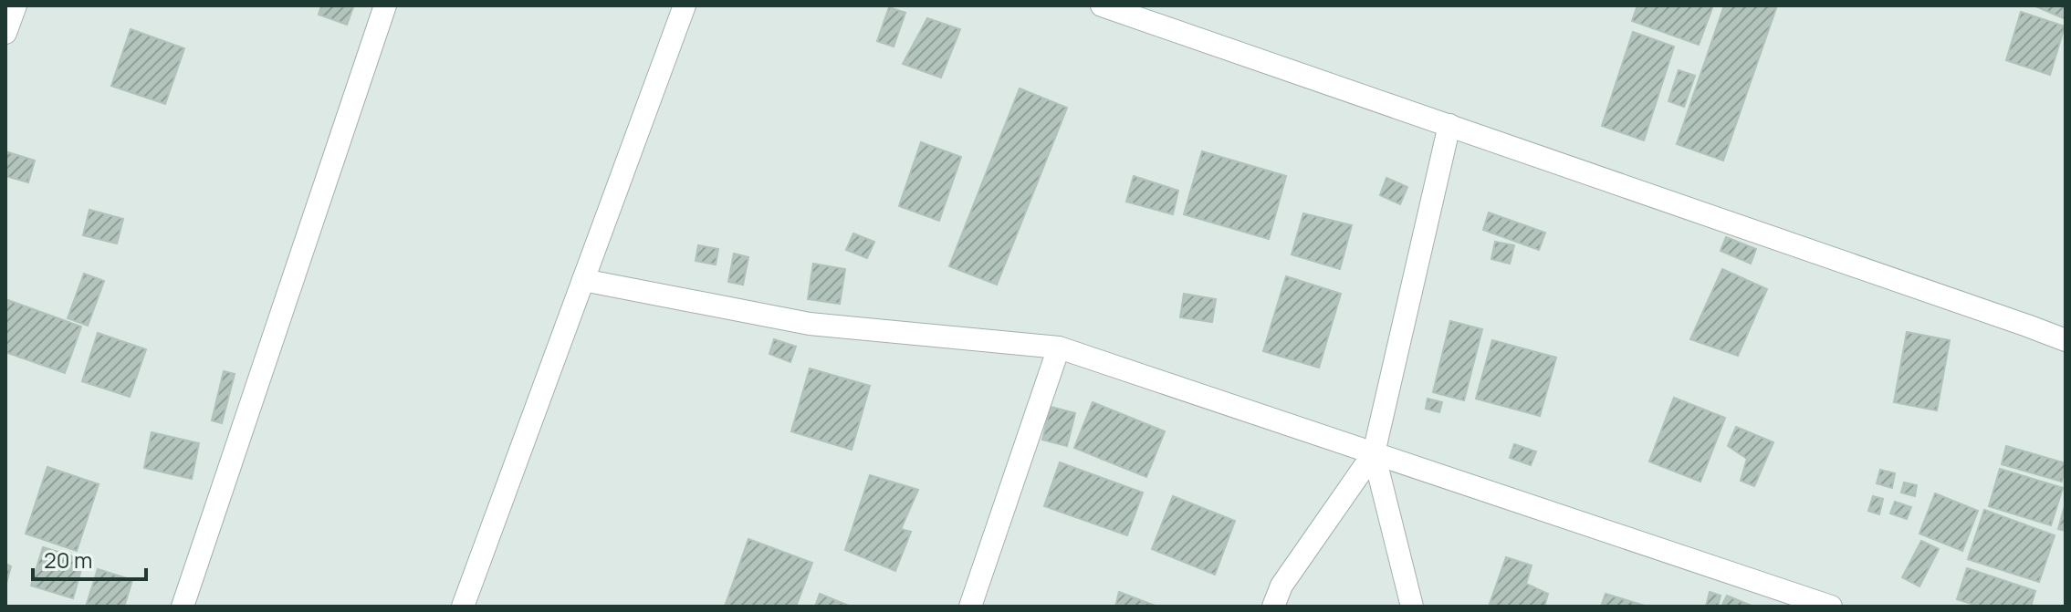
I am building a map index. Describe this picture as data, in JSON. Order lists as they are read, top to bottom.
{
  "scale_bar": "20 m"
}
